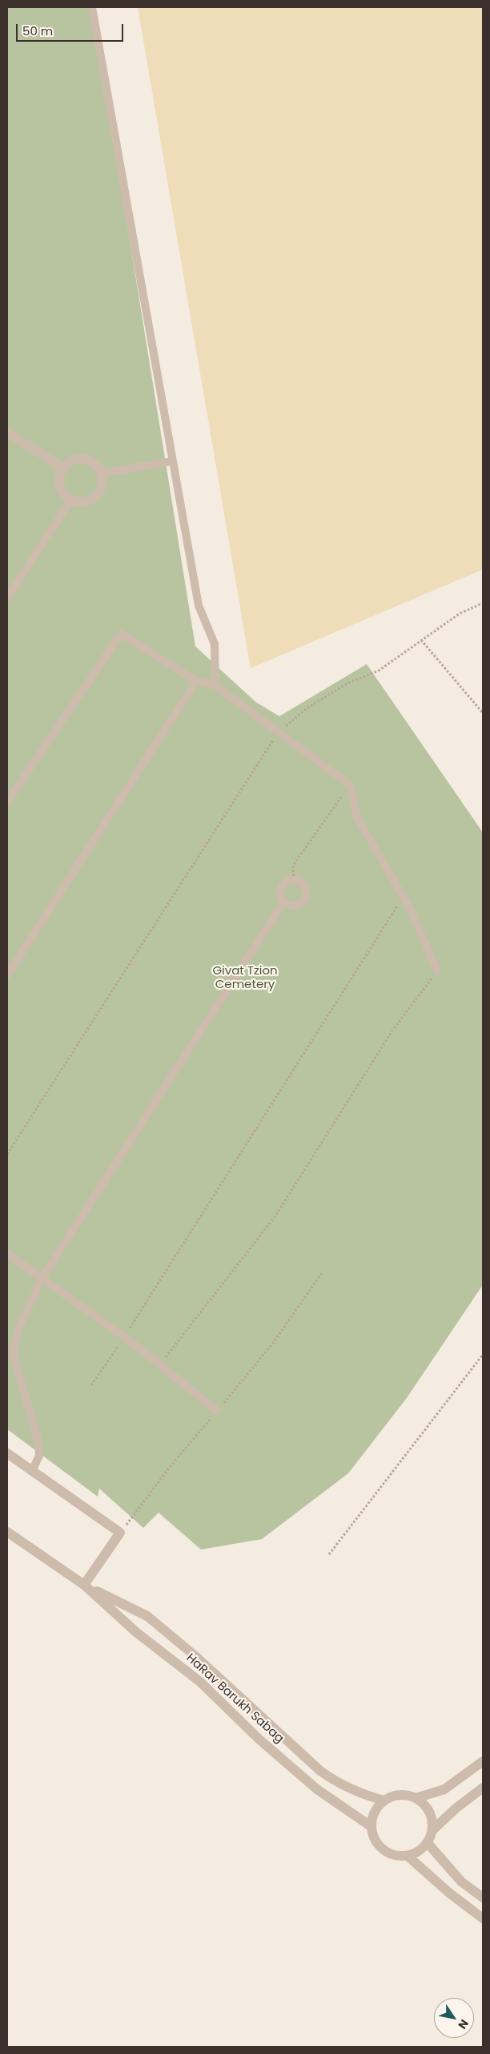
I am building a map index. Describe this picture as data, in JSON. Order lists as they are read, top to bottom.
{
  "streets": {
    "street": ["HaRav Barukh Sabag"]
  },
  "parks": ["Givat Tzion Cemetery"],
  "scale_bar": "50 m",
  "north": "bottom right"
}
